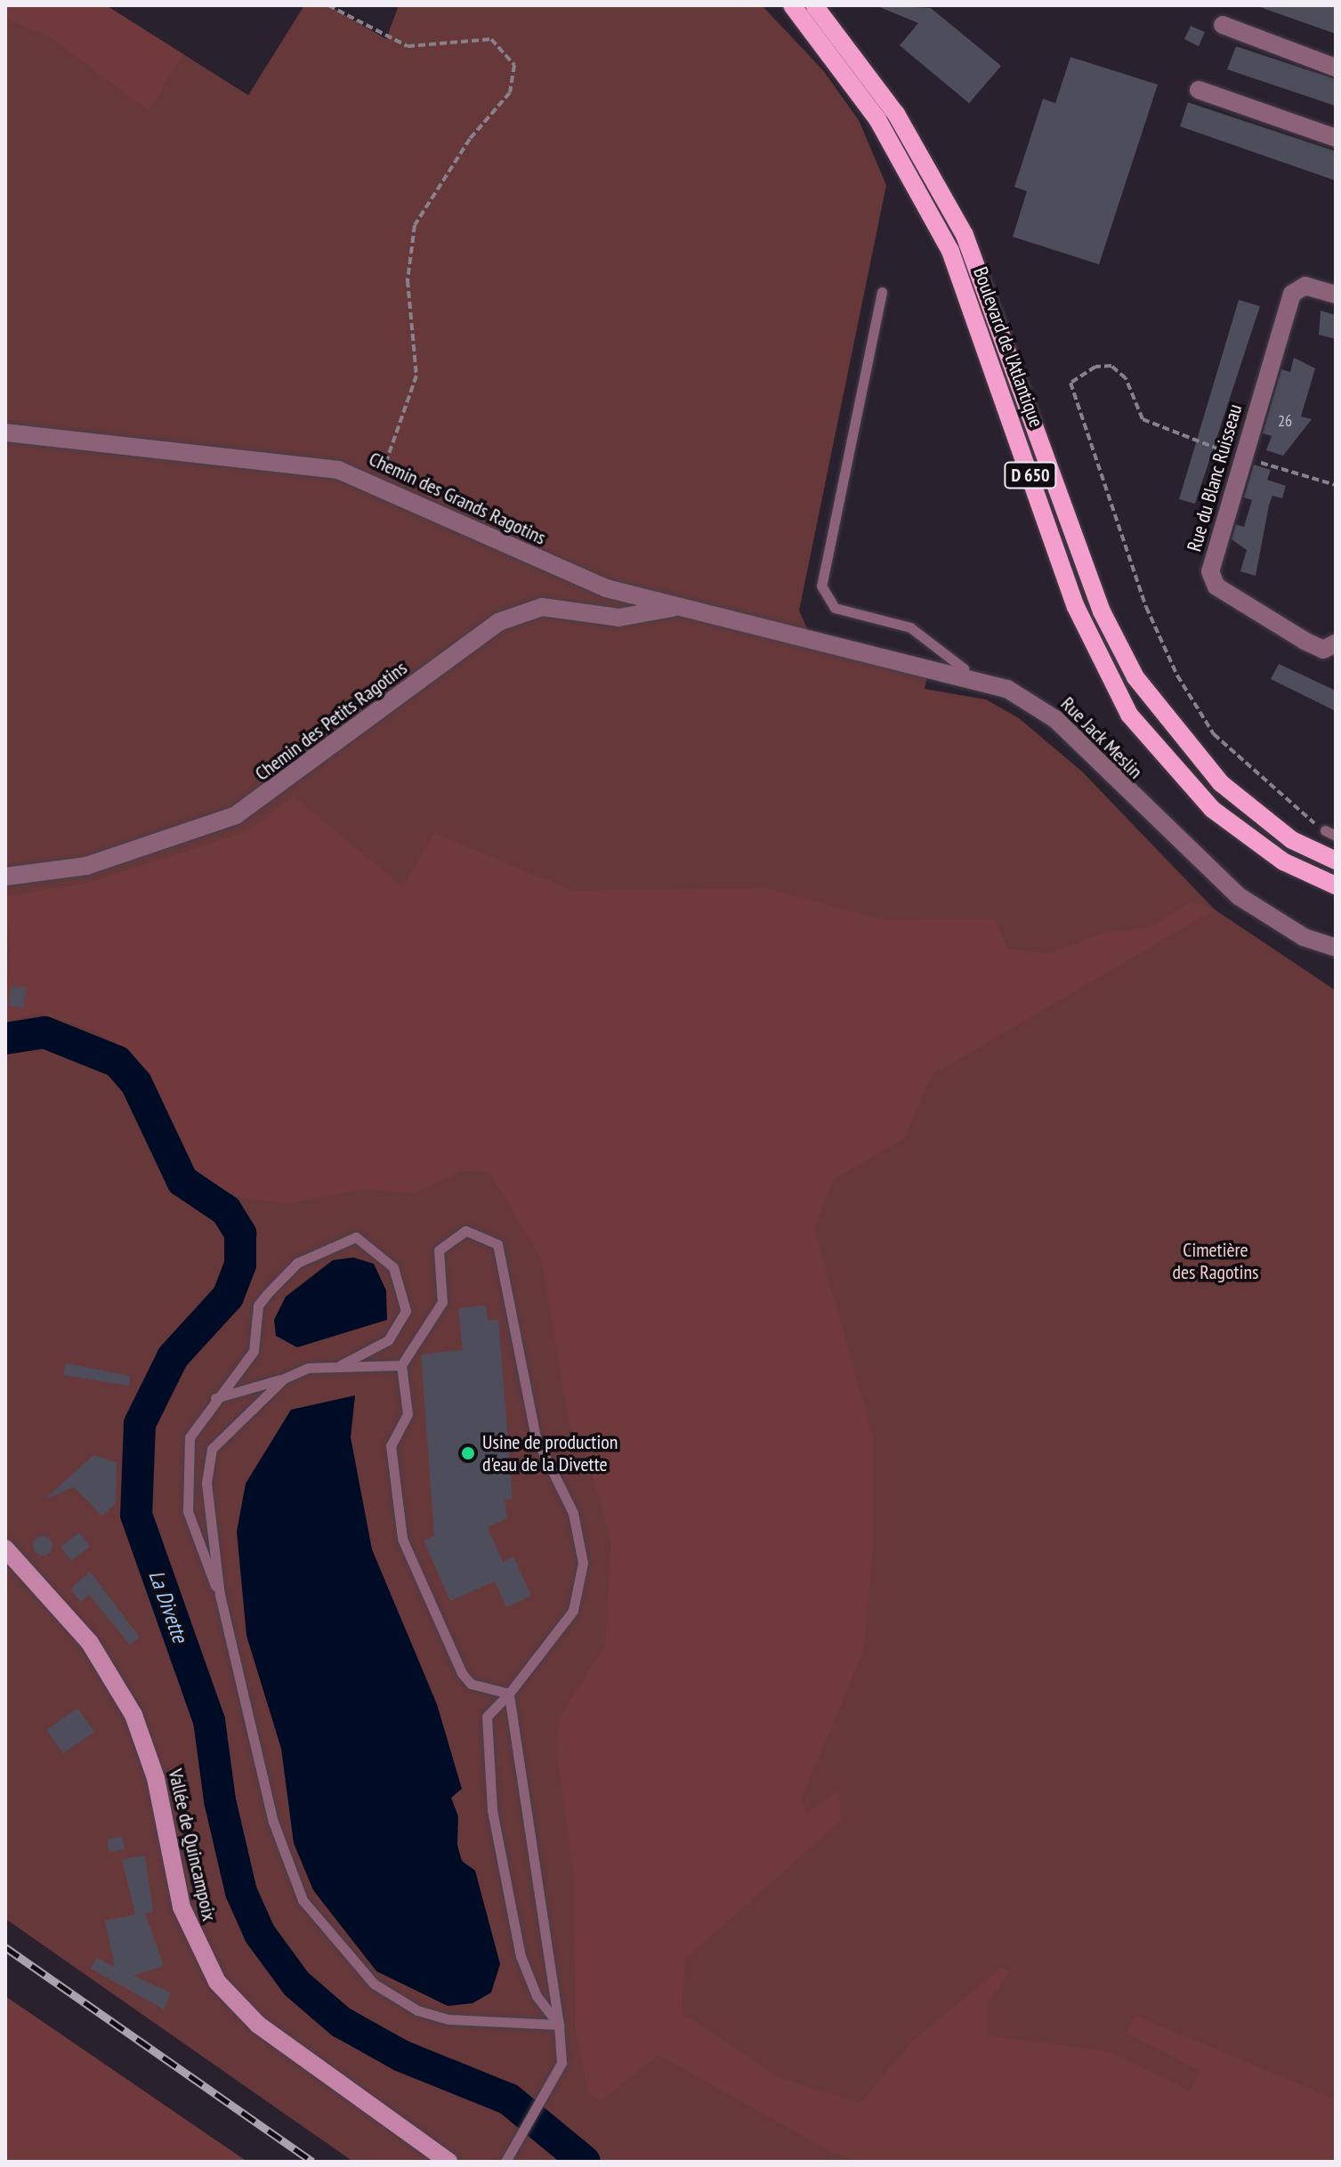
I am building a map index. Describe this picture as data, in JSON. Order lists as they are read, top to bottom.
{
  "streets": {
    "main road": ["Boulevard de l'Atlantique", "D 650", "Vallée de Quincampoix"],
    "street": [
      "Rue du Blanc Ruisseau",
      "Chemin des Grands Ragotins",
      "Chemin des Petits Ragotins",
      "Rue Jack Meslin"
    ]
  },
  "crossings": [
    ["Chemin des Grands Ragotins", "Chemin des Petits Ragotins"],
    ["Chemin des Grands Ragotins", "Rue Jack Meslin"],
    ["Chemin des Petits Ragotins", "Rue Jack Meslin"]
  ],
  "water": ["La Divette"],
  "parks": ["Cimetière des Ragotins"],
  "places": ["Usine de production d'eau de la Divette"],
  "house_numbers": ["26"]
}
